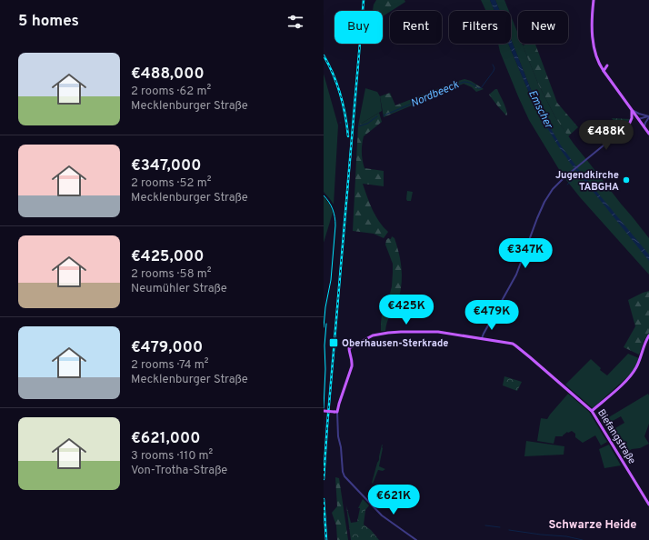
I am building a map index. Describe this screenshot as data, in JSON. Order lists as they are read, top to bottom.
{
  "streets": {
    "main road": ["Biefangstraße"]
  },
  "districts": ["Schwarze Heide"],
  "water": ["Nordbeeck", "Emscher"],
  "places": {
    "other": ["Jugendkirche TABGHA"],
    "transit": ["Oberhausen-Sterkrade"]
  },
  "page": {
    "heading": "5 homes",
    "chip": [
      "Buy",
      "Rent",
      "Filters",
      "New"
    ],
    "list": [
      {
        "name": "€488,000",
        "note": "2 rooms · 62 m² · Mecklenburger Straße"
      },
      {
        "name": "€347,000",
        "note": "2 rooms · 52 m² · Mecklenburger Straße"
      },
      {
        "name": "€425,000",
        "note": "2 rooms · 58 m² · Neumühler Straße"
      },
      {
        "name": "€479,000",
        "note": "2 rooms · 74 m² · Mecklenburger Straße"
      },
      {
        "name": "€621,000",
        "note": "3 rooms · 110 m² · Von-Trotha-Straße"
      }
    ],
    "price": [
      "€488K",
      "€347K",
      "€425K",
      "€479K",
      "€621K"
    ]
  }
}
